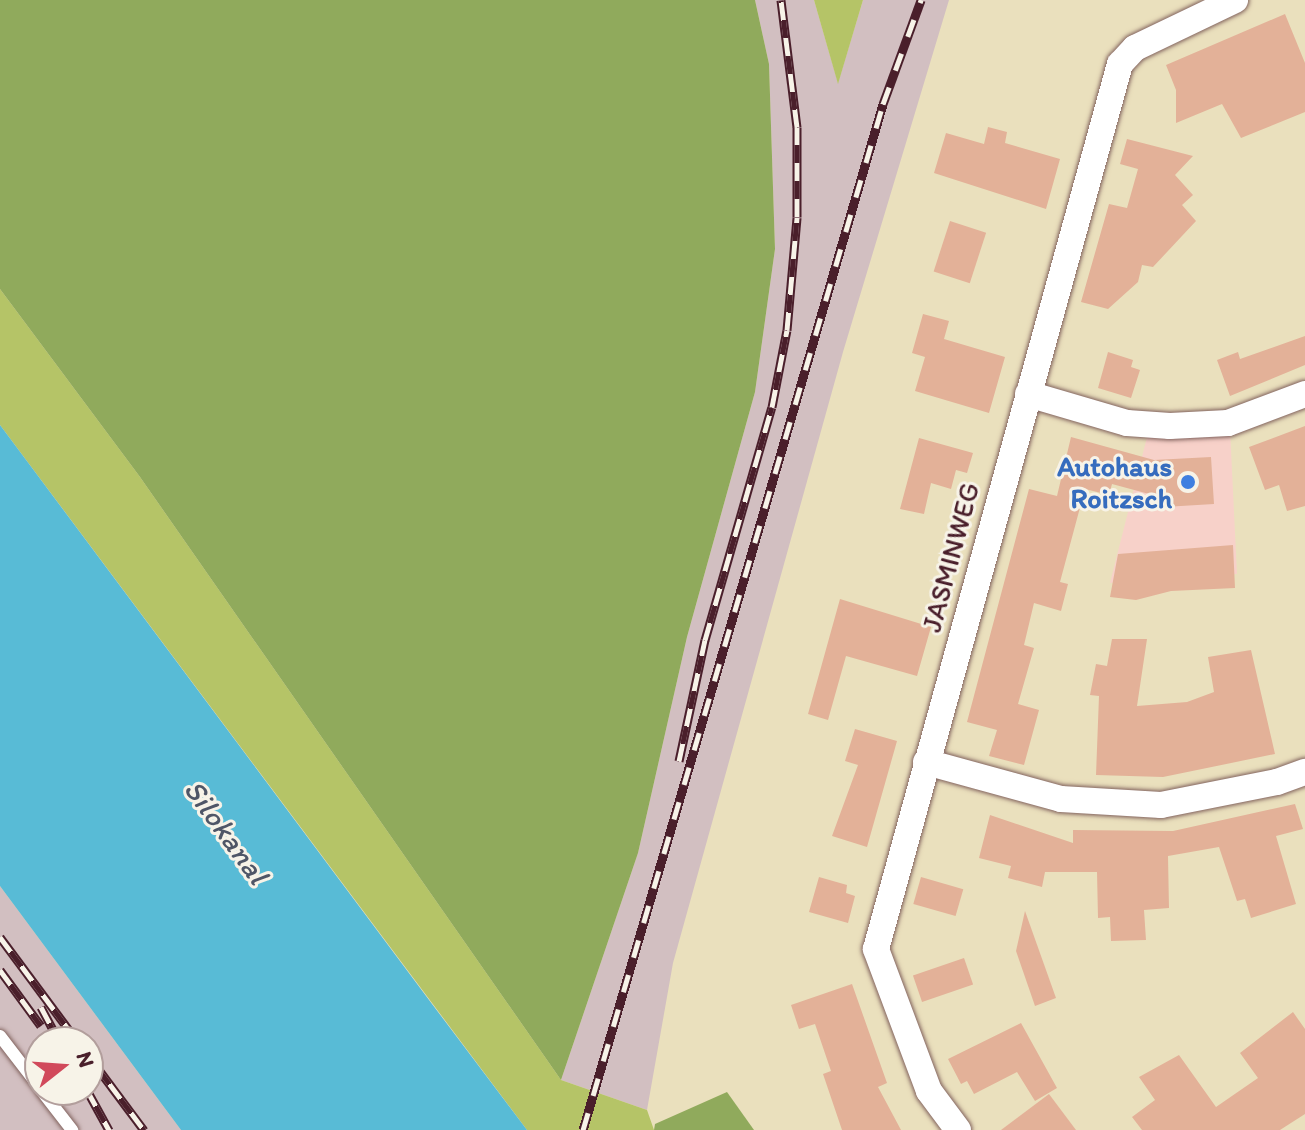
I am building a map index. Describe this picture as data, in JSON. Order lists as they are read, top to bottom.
{
  "streets": {
    "street": ["JASMINWEG"]
  },
  "water": ["Silokanal"],
  "places": ["Autohaus Roitzsch"],
  "north": "right"
}
